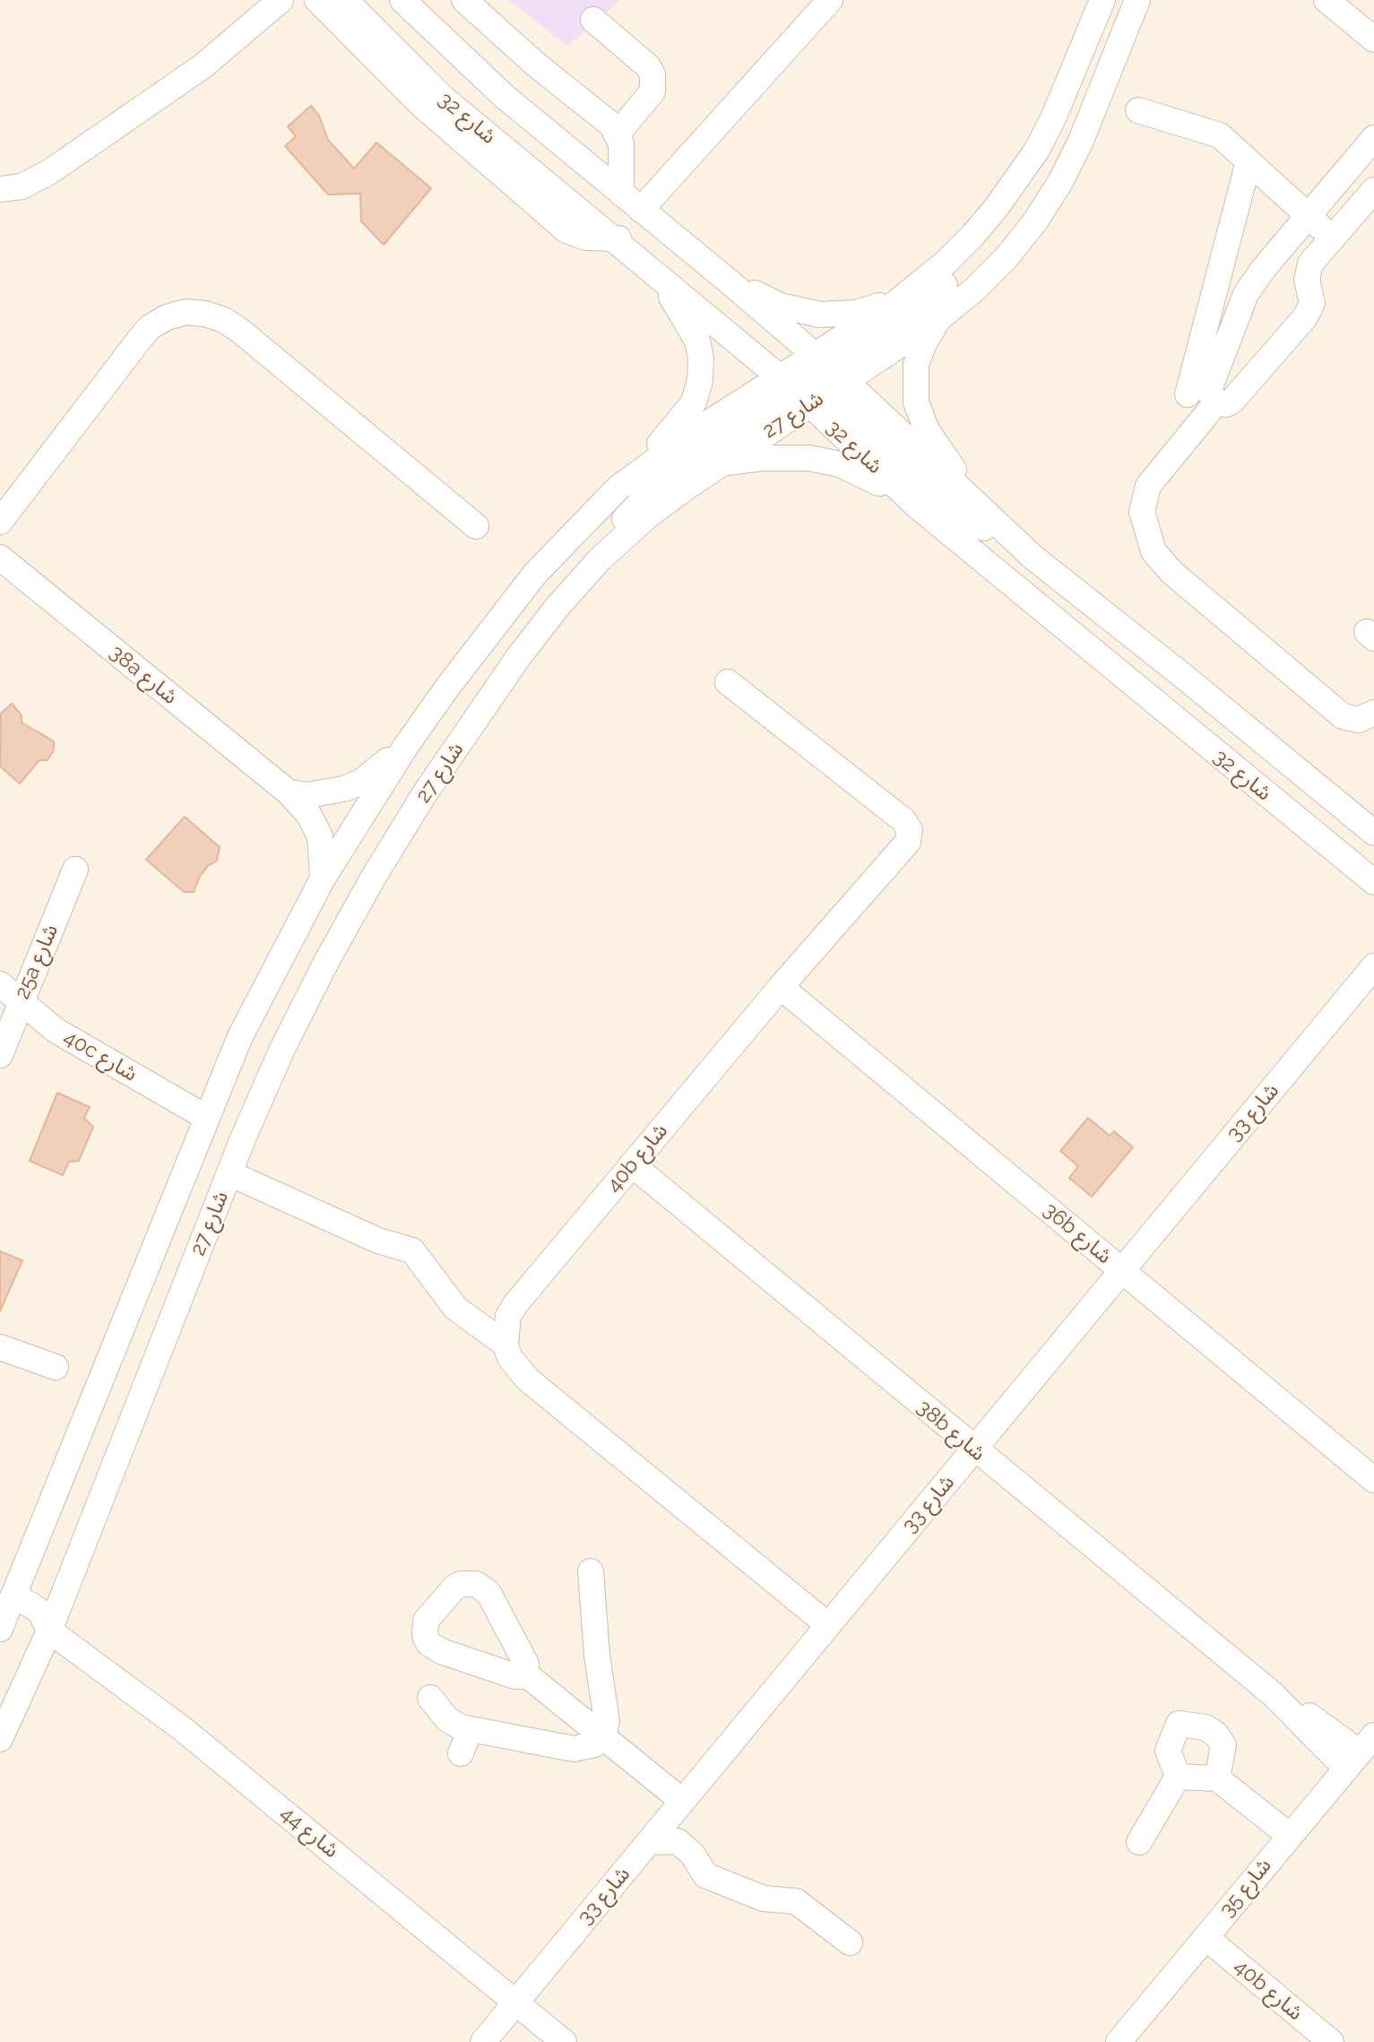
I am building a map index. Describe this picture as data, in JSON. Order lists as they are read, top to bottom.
{
  "streets": {
    "street": [
      "شارع 32",
      "شارع 27",
      "38a شارع",
      "25a شارع",
      "40c شارع",
      "شارع 33",
      "40b شارع",
      "36b شارع",
      "38b شارع",
      "شارع 44",
      "شارع 35"
    ]
  },
  "crossings": [
    ["شارع 32", "شارع 27"],
    ["شارع 27", "38a شارع"],
    ["شارع 27", "40c شارع"],
    ["شارع 27", "شارع 44"],
    ["25a شارع", "40c شارع"],
    ["شارع 33", "36b شارع"],
    ["شارع 33", "38b شارع"],
    ["شارع 33", "شارع 44"],
    ["40b شارع", "36b شارع"],
    ["40b شارع", "38b شارع"],
    ["40b شارع", "شارع 35"],
    ["38b شارع", "شارع 35"]
  ]
}
